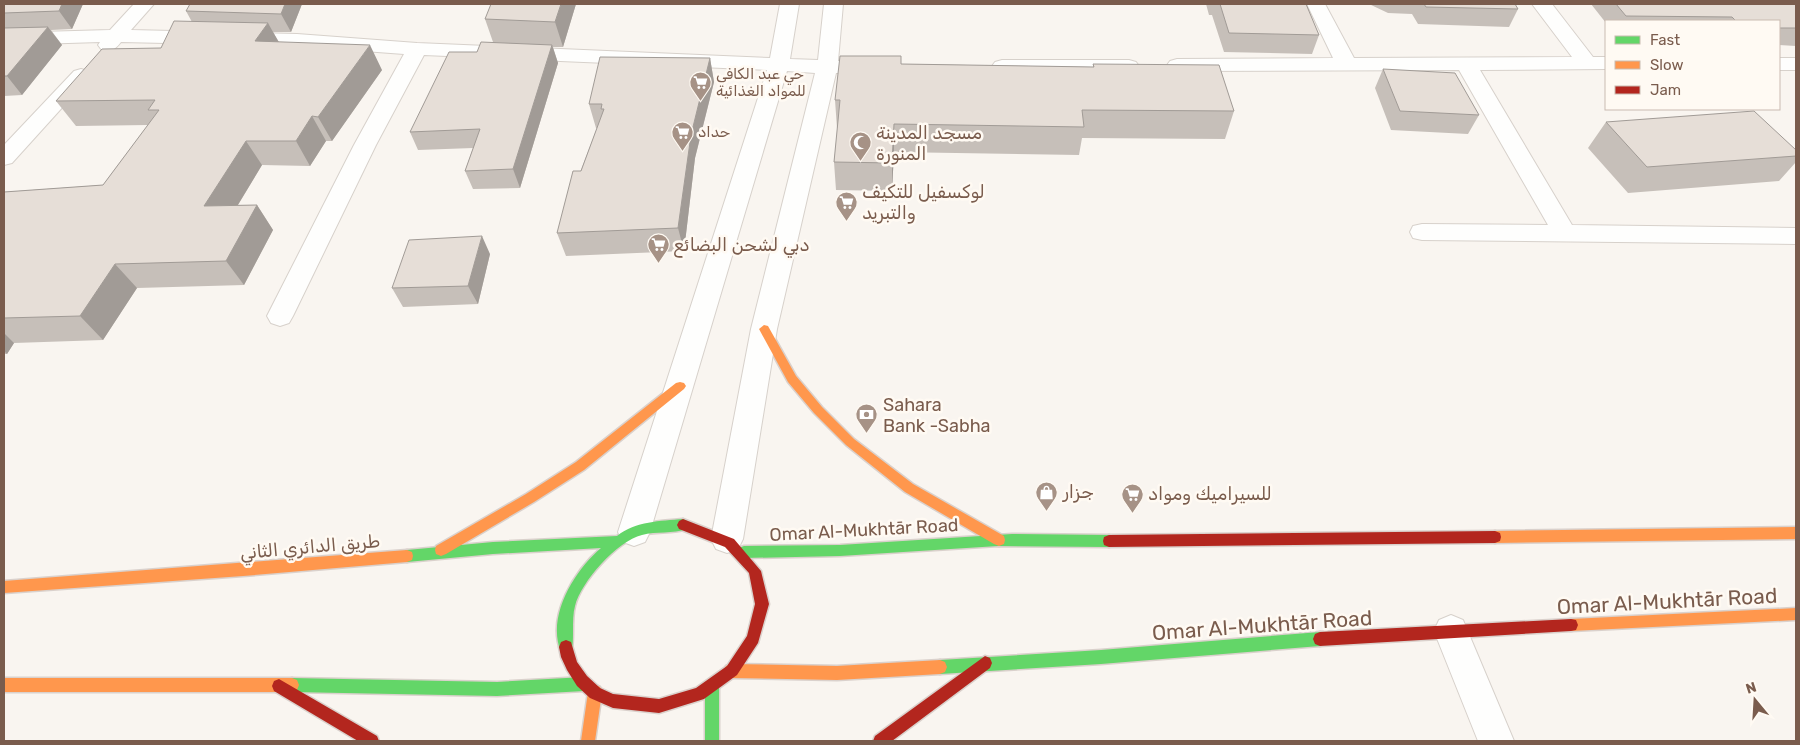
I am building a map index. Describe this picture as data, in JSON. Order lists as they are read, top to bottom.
{
  "streets": {
    "main road": ["Omar Al-Mukhtār Road", "طريق الدائري الثاني"]
  },
  "crossings": [
    ["Omar Al-Mukhtār Road", "طريق الدائري الثاني"]
  ],
  "places": {
    "supermarket": [
      "حي عبد الكافي للمواد الغذائية",
      "حداد",
      "لوكسفيل للتكيف والتبريد",
      "دبي لشحن البضائع",
      "للسيراميك ومواد"
    ],
    "mosque": ["مسجد المدينة المنورة"],
    "bank": ["Sahara Bank -Sabha"],
    "shop": ["جزار"]
  },
  "legend": ["Fast", "Slow", "Jam"],
  "north": "top"
}
